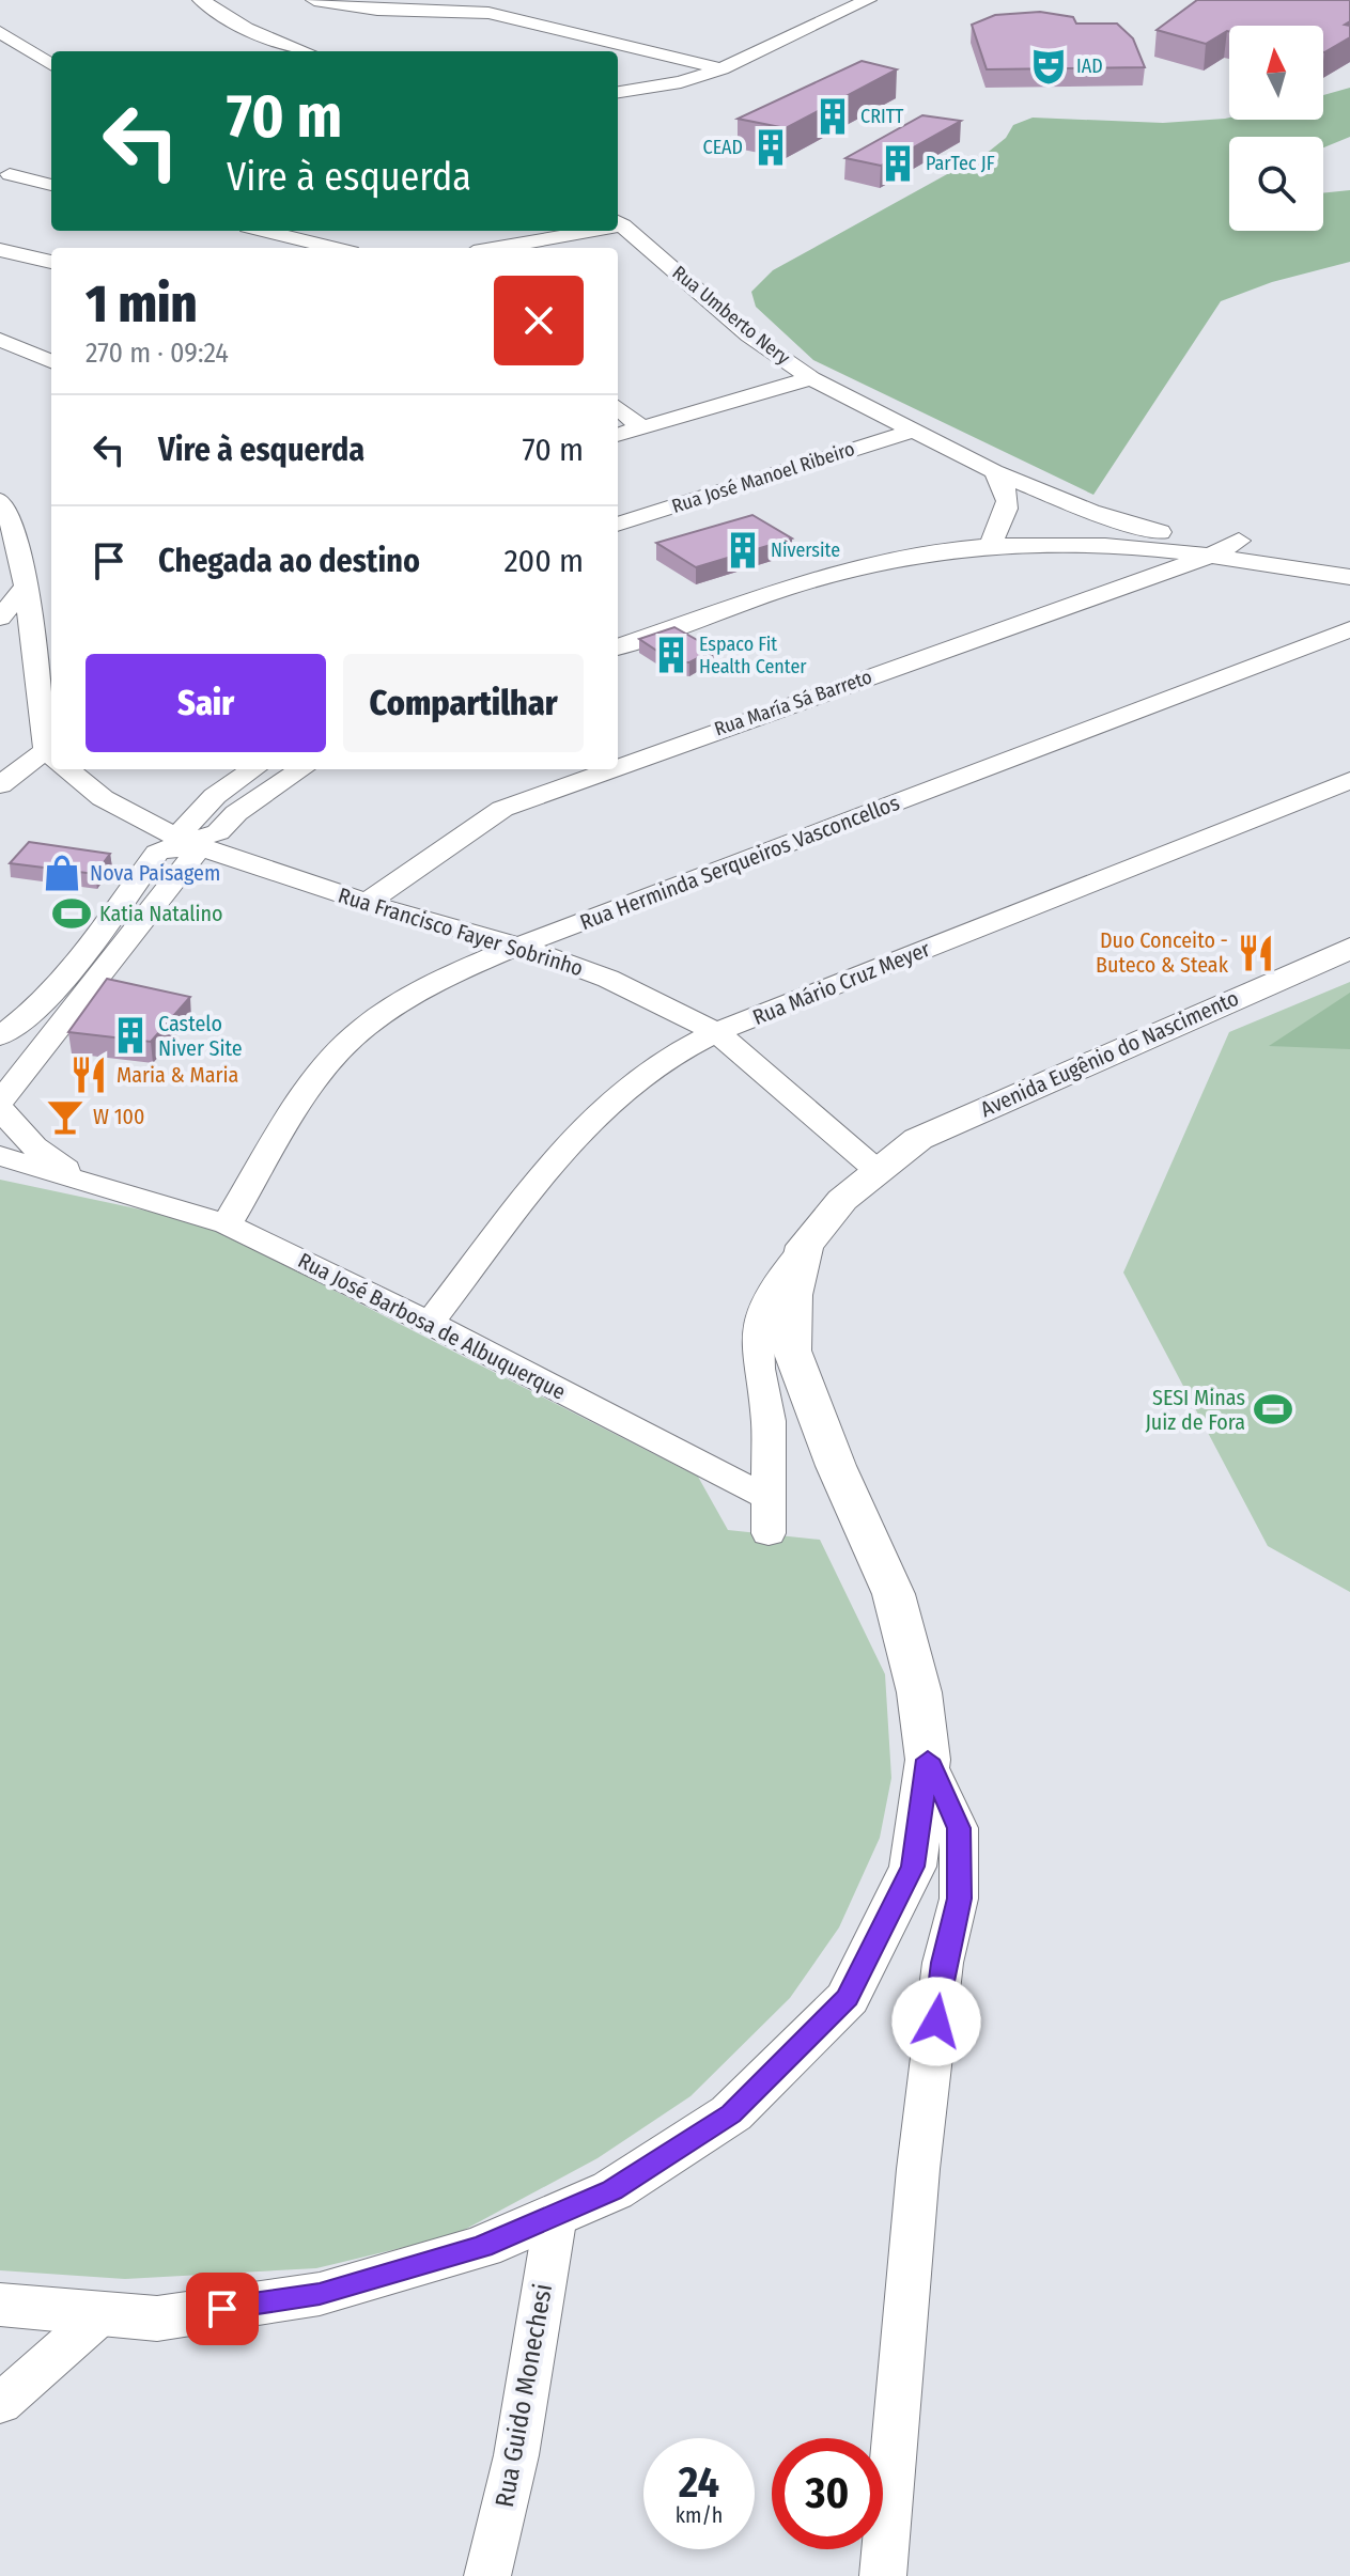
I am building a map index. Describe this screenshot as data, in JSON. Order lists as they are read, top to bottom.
{
  "streets": {
    "street": [
      "Rua Umberto Nery",
      "Rua José Manoel Ribeiro",
      "Rua María Sá Barreto",
      "Rua Herminda Serqueiros Vasconcellos",
      "Rua Francisco Fayer Sobrinho",
      "Rua Mário Cruz Meyer",
      "Avenida Eugênio do Nascimento",
      "Rua José Barbosa de Albuquerque",
      "Rua Guido Monechesi"
    ]
  },
  "crossings": [
    ["Rua Umberto Nery", "Rua José Manoel Ribeiro"],
    ["Rua María Sá Barreto", "Rua Francisco Fayer Sobrinho"],
    ["Rua Herminda Serqueiros Vasconcellos", "Rua Francisco Fayer Sobrinho"],
    ["Rua Herminda Serqueiros Vasconcellos", "Rua José Barbosa de Albuquerque"],
    ["Rua Francisco Fayer Sobrinho", "Rua Mário Cruz Meyer"],
    ["Rua Francisco Fayer Sobrinho", "Avenida Eugênio do Nascimento"],
    ["Rua Mário Cruz Meyer", "Rua José Barbosa de Albuquerque"],
    ["Avenida Eugênio do Nascimento", "Rua José Barbosa de Albuquerque"],
    ["Avenida Eugênio do Nascimento", "Rua Guido Monechesi"]
  ],
  "places": {
    "theatre": ["IAD"],
    "building": [
      "CRITT",
      "CEAD",
      "ParTec JF",
      "Niversite",
      "Espaco Fit Health Center",
      "Castelo Niver Site"
    ],
    "shop": ["Nova Paisagem"],
    "sports": ["Katia Natalino", "SESI Minas Juiz de Fora"],
    "restaurant": ["Duo Conceito - Buteco & Steak", "Maria & Maria"],
    "bar": ["W 100"]
  },
  "north": "top",
  "page": {
    "turn": ["70 m", "Vire à esquerda"],
    "heading": ["1 min", "270 m · 09:24"],
    "list": [
      {
        "name": "Vire à esquerda",
        "value": "70 m"
      },
      {
        "name": "Chegada ao destino",
        "value": "200 m"
      }
    ],
    "buttons": ["Sair", "Compartilhar"],
    "speed": "24 km/h",
    "limit": "30"
  }
}
